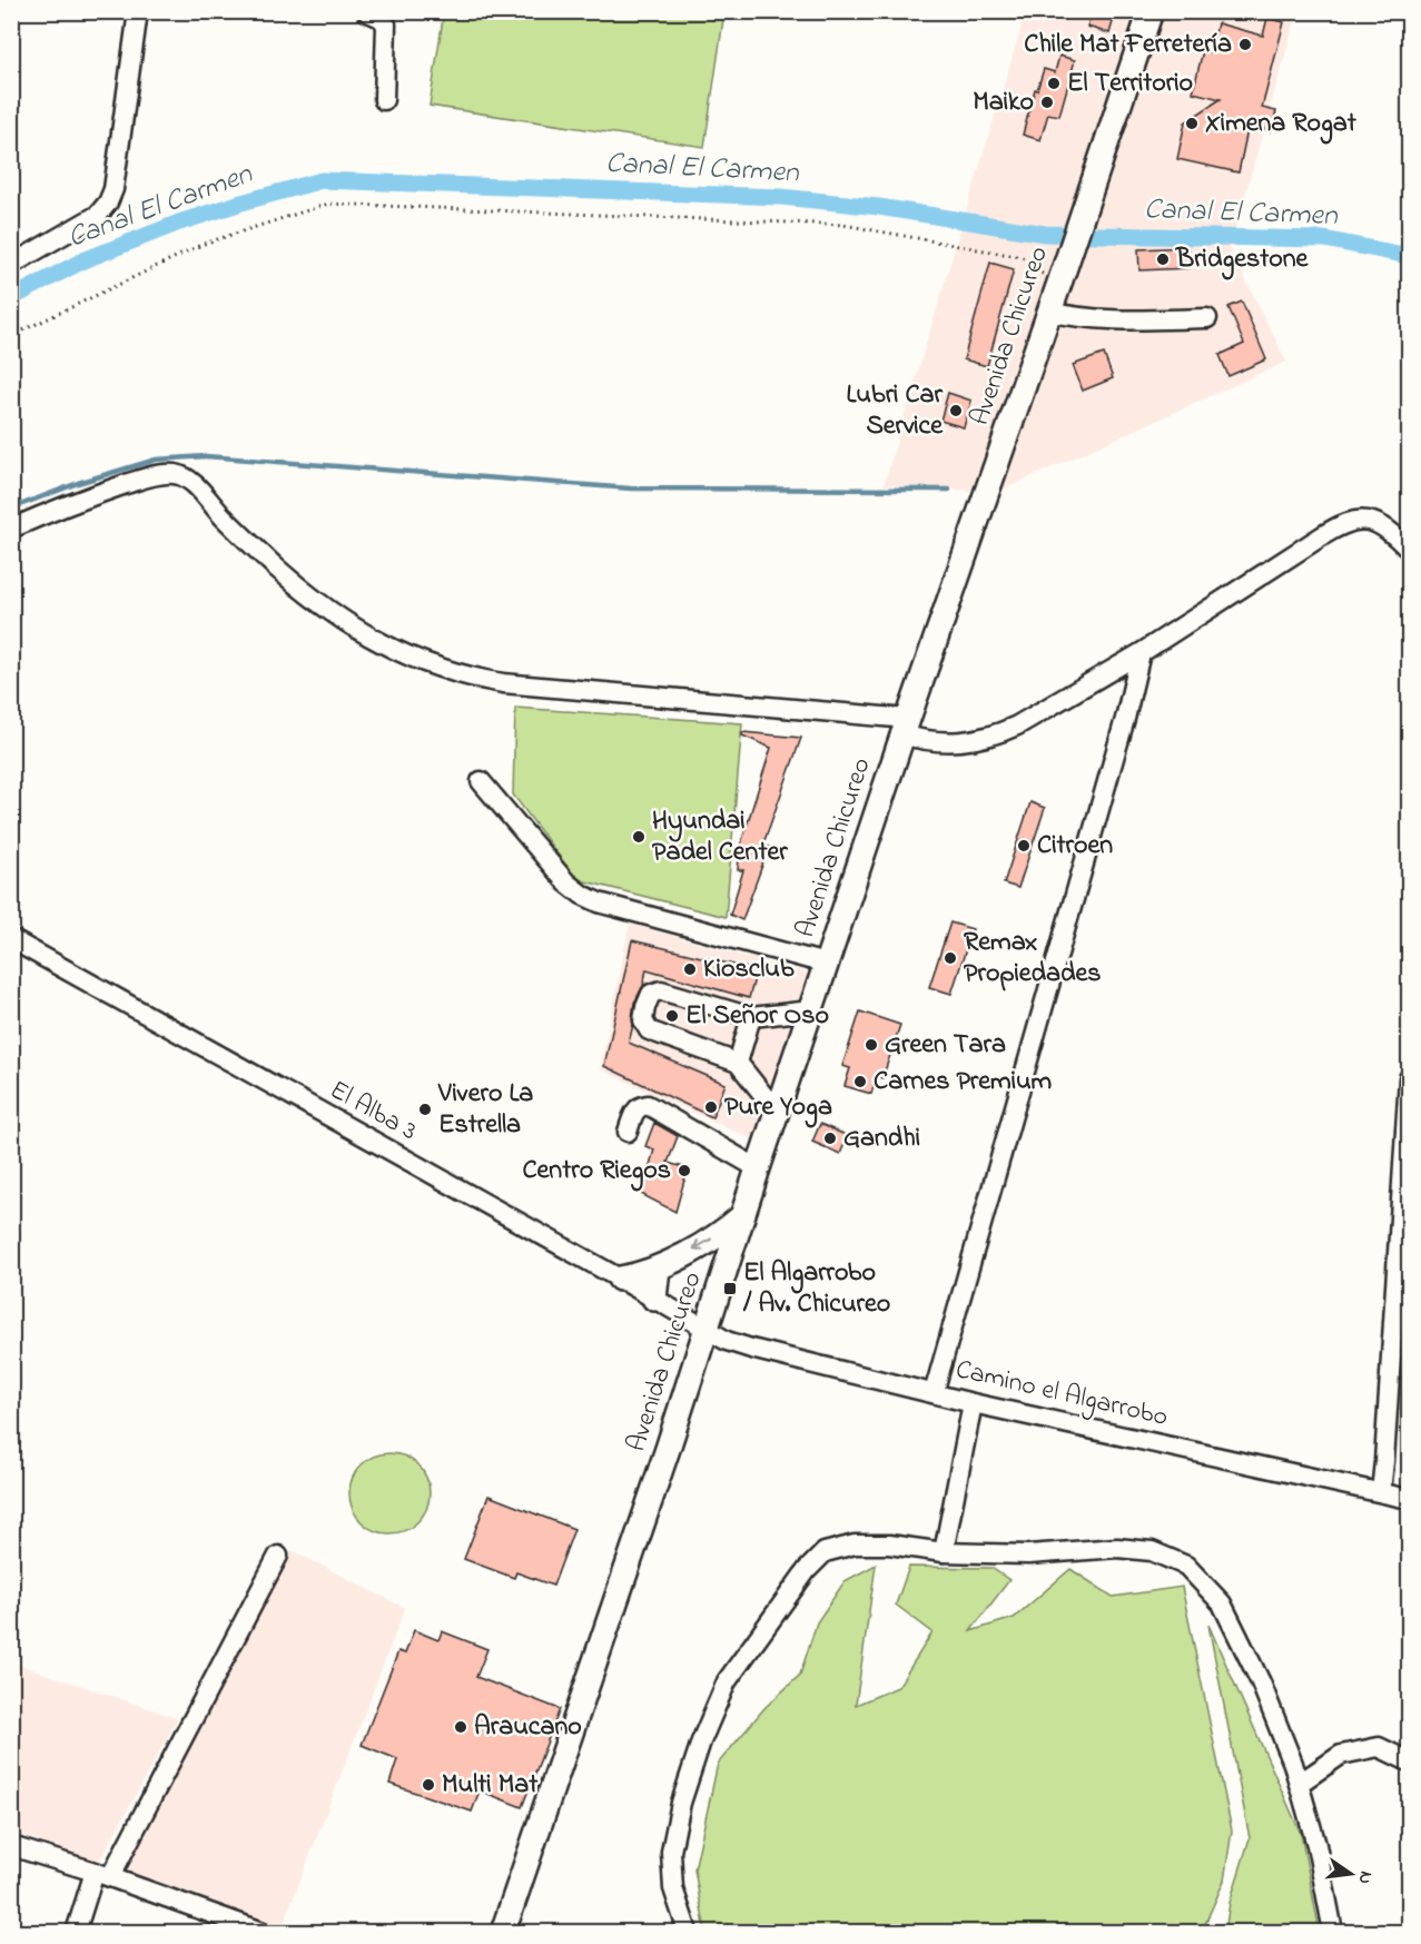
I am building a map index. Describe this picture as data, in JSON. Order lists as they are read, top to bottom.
{
  "streets": {
    "main road": ["Avenida Chicureo"],
    "street": ["El Alba 3", "Camino el Algarrobo"]
  },
  "crossings": [
    ["Avenida Chicureo", "El Alba 3"],
    ["Avenida Chicureo", "Camino el Algarrobo"],
    ["El Alba 3", "Camino el Algarrobo"]
  ],
  "water": ["Canal El Carmen"],
  "places": {
    "other": [
      "Chile Mat Ferretería",
      "El Territorio",
      "Maiko",
      "Ximena Rogat",
      "Bridgestone",
      "Lubri Car Service",
      "Hyundai Padel Center",
      "Citroen",
      "Remax Propiedades",
      "Kiosclub",
      "El Señor Oso",
      "Green Tara",
      "Carnes Premium",
      "Pure Yoga",
      "Vivero La Estrella",
      "Gandhi",
      "Centro Riegos",
      "Araucano",
      "Multi Mat"
    ],
    "transit": ["El Algarrobo / Av. Chicureo"]
  },
  "north": "right"
}
